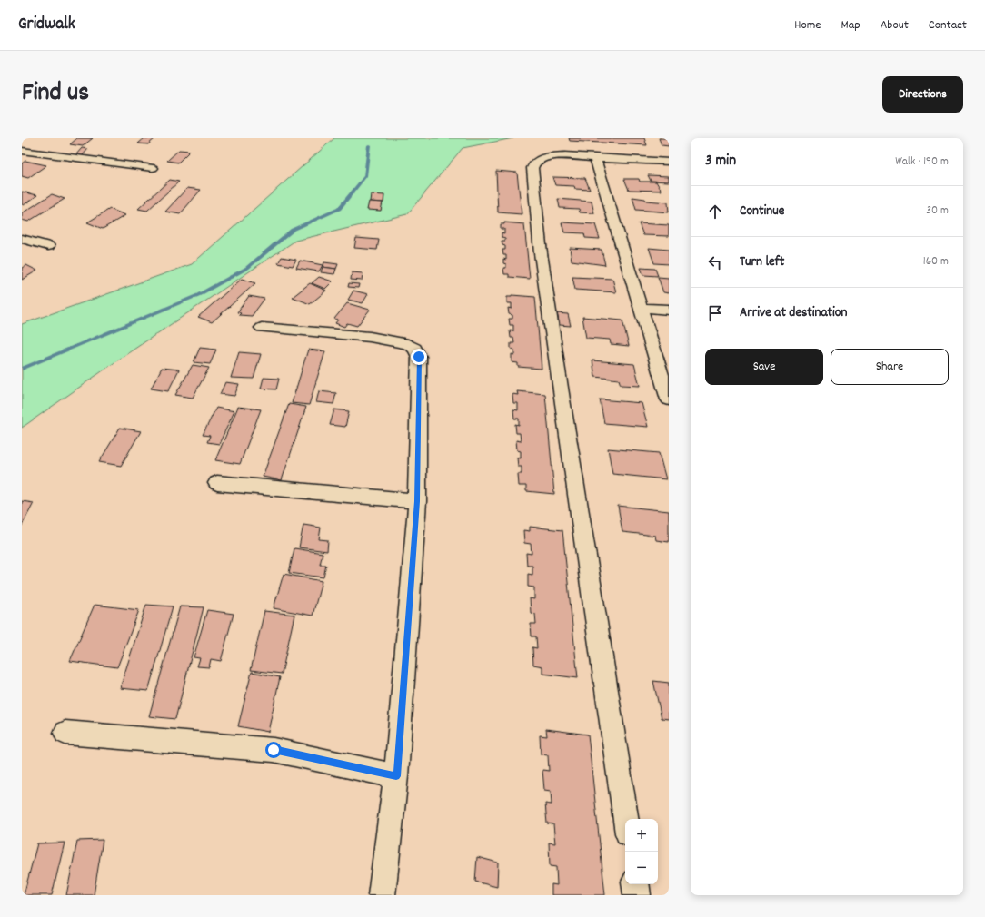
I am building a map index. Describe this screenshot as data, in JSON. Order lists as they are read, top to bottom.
{
  "page": {
    "header": "Gridwalk",
    "nav": [
      "Home",
      "Map",
      "About",
      "Contact"
    ],
    "title": "Find us",
    "buttons": [
      "Directions",
      ["Save", "Share"]
    ],
    "heading": ["3 min", "Walk · 190 m"],
    "list": [
      ["Continue", "30 m"],
      ["Turn left", "160 m"],
      "Arrive at destination"
    ],
    "map_buttons": ["+", "−"]
  }
}
